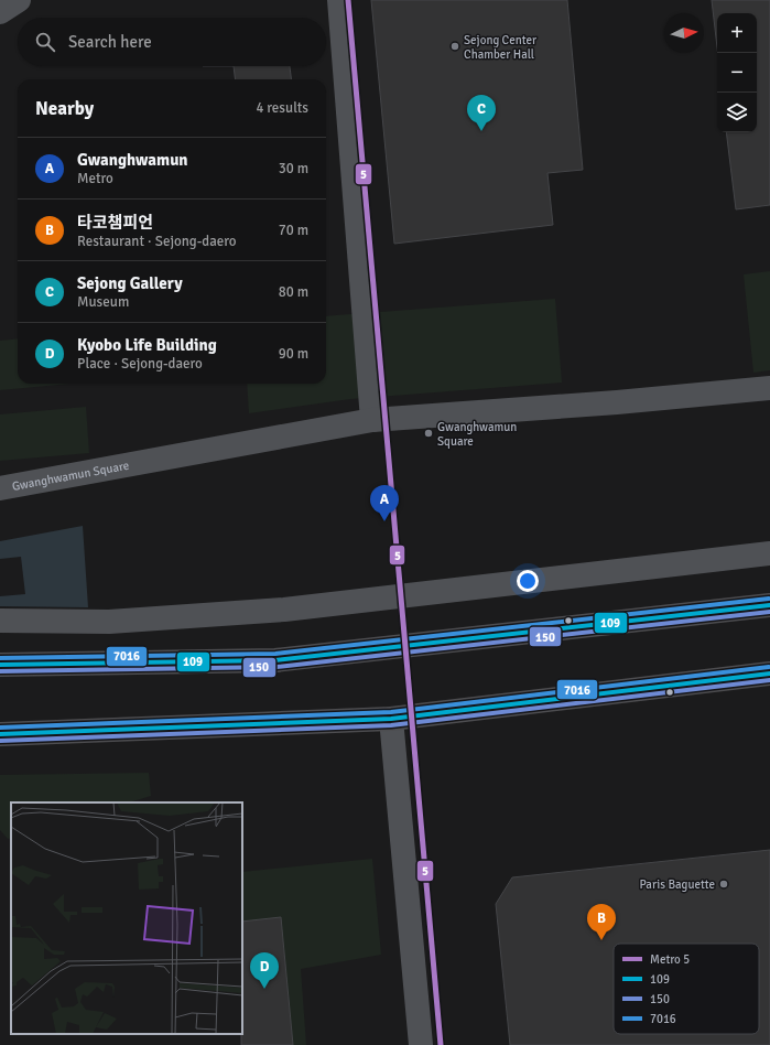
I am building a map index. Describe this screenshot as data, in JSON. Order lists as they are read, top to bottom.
{
  "streets": {
    "street": ["Gwanghwamun Square"]
  },
  "places": ["Sejong Center Chamber Hall", "Gwanghwamun Square", "Paris Baguette"],
  "lines": [
    "metro line 5",
    "transit line 7016",
    "transit line 109",
    "transit line 150"
  ],
  "legend": [
    "Metro 5",
    "109",
    "150",
    "7016"
  ],
  "north": "right",
  "page": {
    "map_buttons": ["+", "−"],
    "search": "Search here",
    "heading": ["Nearby", "4 results"],
    "pins": [
      "C",
      "A",
      "B",
      "D"
    ],
    "list": [
      {
        "mark": "A",
        "name": "Gwanghwamun",
        "note": "Metro",
        "value": "30 m"
      },
      {
        "mark": "B",
        "name": "타코챔피언",
        "note": "Restaurant · Sejong-daero",
        "value": "70 m"
      },
      {
        "mark": "C",
        "name": "Sejong Gallery",
        "note": "Museum",
        "value": "80 m"
      },
      {
        "mark": "D",
        "name": "Kyobo Life Building",
        "note": "Place · Sejong-daero",
        "value": "90 m"
      }
    ]
  }
}
